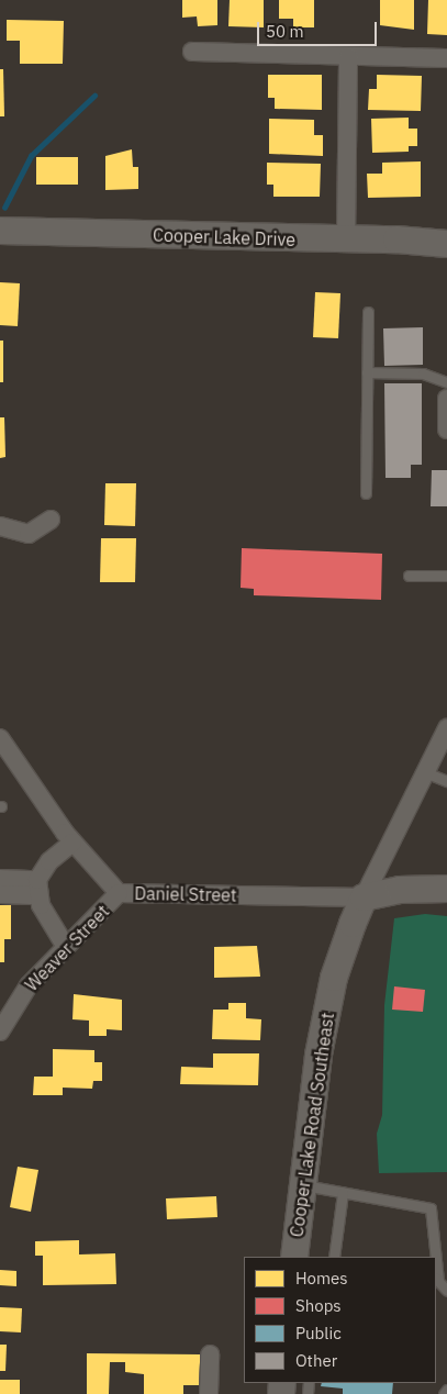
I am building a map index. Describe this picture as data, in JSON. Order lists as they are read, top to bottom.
{
  "streets": {
    "street": [
      "Cooper Lake Drive",
      "Daniel Street",
      "Weaver Street",
      "Cooper Lake Road Southeast"
    ]
  },
  "crossings": [
    ["Daniel Street", "Weaver Street"],
    ["Daniel Street", "Cooper Lake Road Southeast"]
  ],
  "legend": [
    "Homes",
    "Shops",
    "Public",
    "Other"
  ],
  "scale_bar": "50 m"
}
